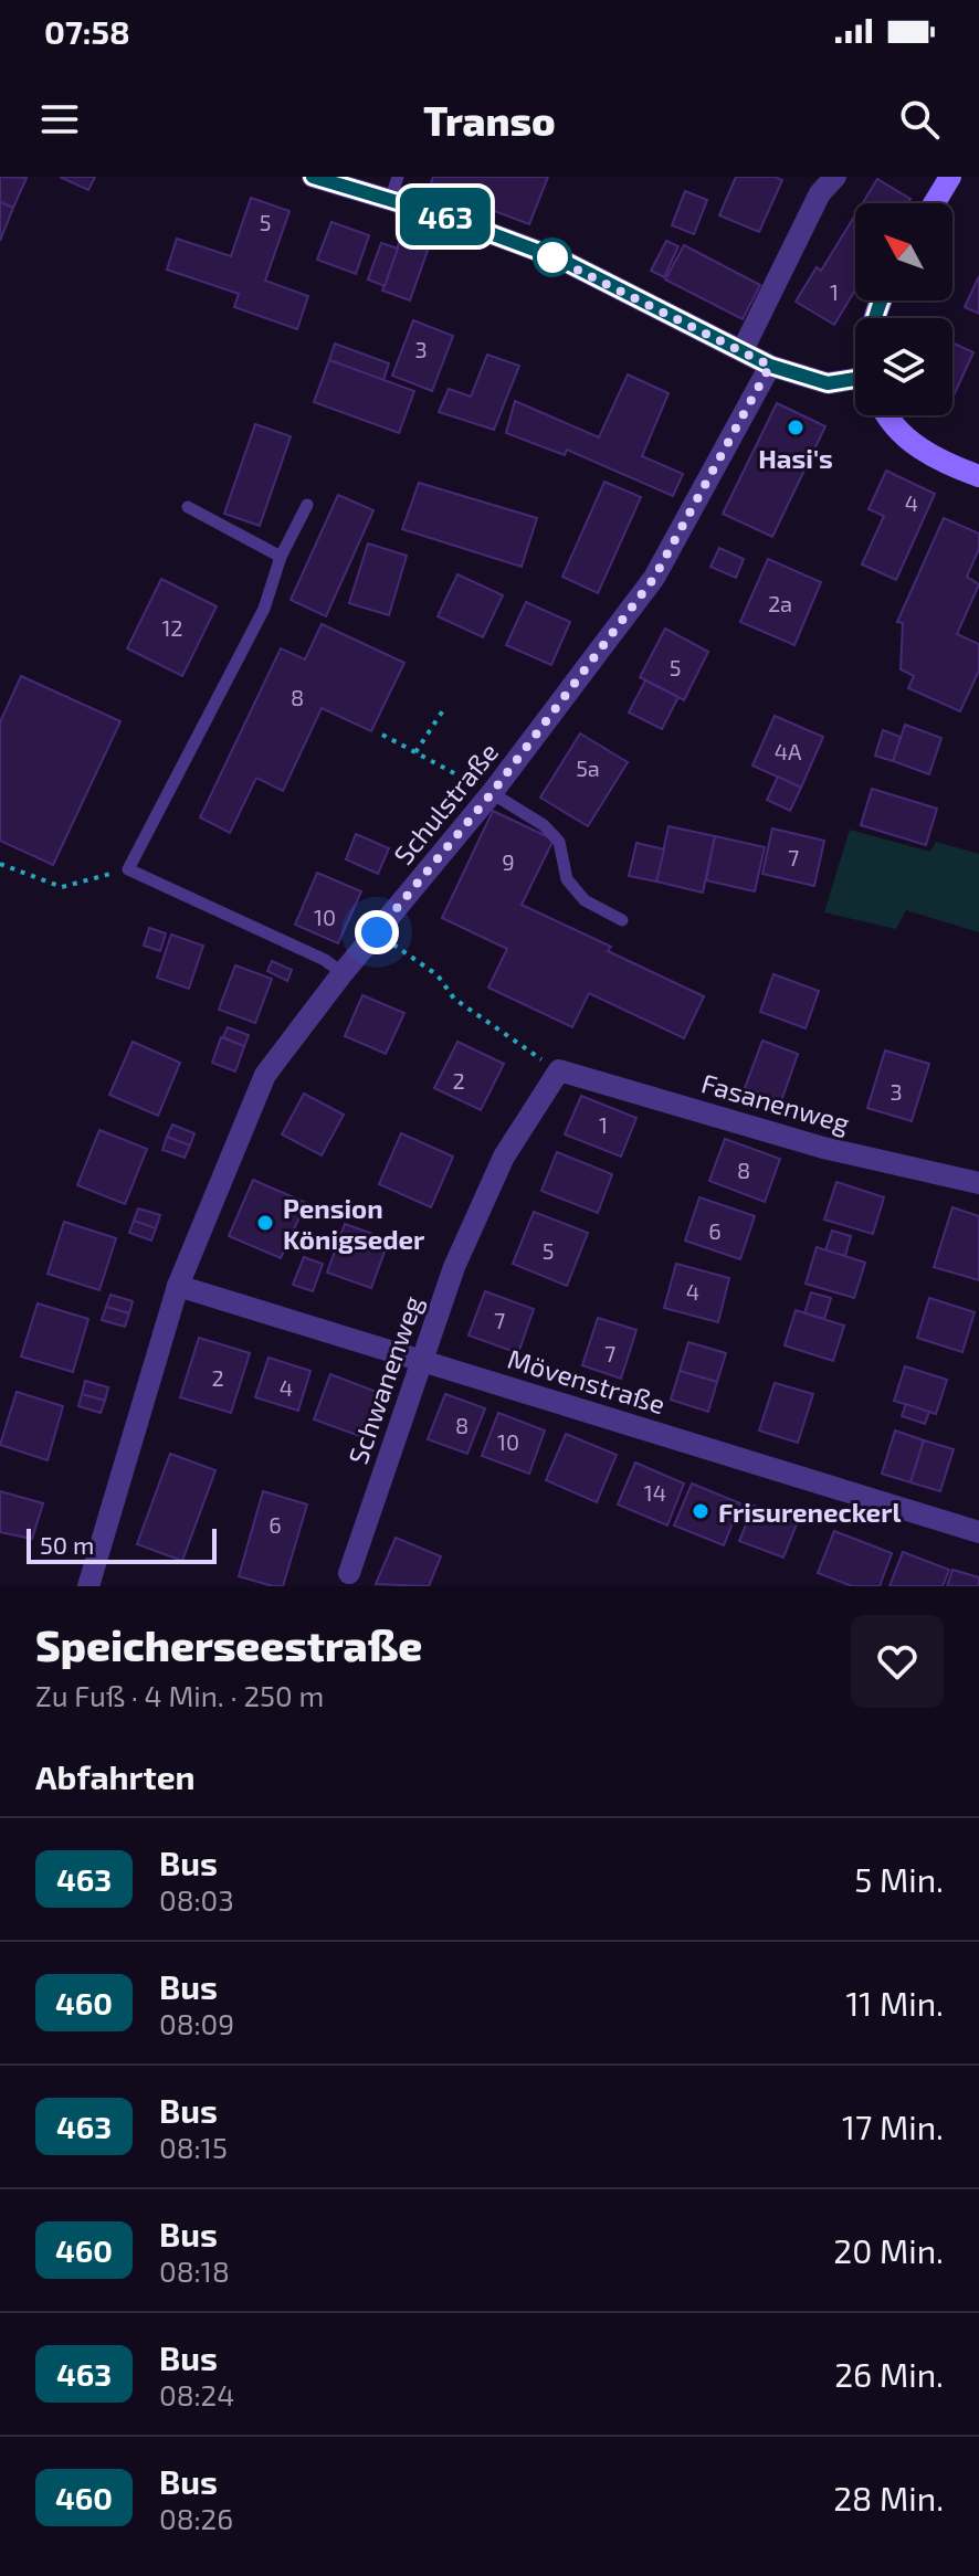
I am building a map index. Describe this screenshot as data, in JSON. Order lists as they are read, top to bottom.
{
  "streets": {
    "street": [
      "Schulstraße",
      "Fasanenweg",
      "Schwanenweg",
      "Mövenstraße"
    ]
  },
  "crossings": [
    ["Schulstraße", "Mövenstraße"],
    ["Fasanenweg", "Schwanenweg"],
    ["Schwanenweg", "Mövenstraße"]
  ],
  "places": ["Hasi's", "Pension Königseder", "Frisureneckerl"],
  "lines": ["bus line 463"],
  "house_numbers": [
    "5",
    "1",
    "3",
    "4",
    "2a",
    "12",
    "5",
    "8",
    "4A",
    "5a",
    "7",
    "9",
    "10",
    "2",
    "3",
    "1",
    "8",
    "6",
    "5",
    "4",
    "7",
    "7",
    "2",
    "4",
    "8",
    "10",
    "14",
    "6"
  ],
  "scale_bar": "50 m",
  "north": "top left",
  "page": {
    "status": "07:58",
    "header": "Transo",
    "on_map": "463",
    "scale": "50 m",
    "heading": [
      ["Speicherseestraße", "Zu Fuß · 4 Min. · 250 m"],
      "Abfahrten"
    ],
    "list": [
      {
        "mark": "463",
        "name": "Bus",
        "note": "08:03",
        "value": "5 Min."
      },
      {
        "mark": "460",
        "name": "Bus",
        "note": "08:09",
        "value": "11 Min."
      },
      {
        "mark": "463",
        "name": "Bus",
        "note": "08:15",
        "value": "17 Min."
      },
      {
        "mark": "460",
        "name": "Bus",
        "note": "08:18",
        "value": "20 Min."
      },
      {
        "mark": "463",
        "name": "Bus",
        "note": "08:24",
        "value": "26 Min."
      },
      {
        "mark": "460",
        "name": "Bus",
        "note": "08:26",
        "value": "28 Min."
      }
    ]
  }
}
